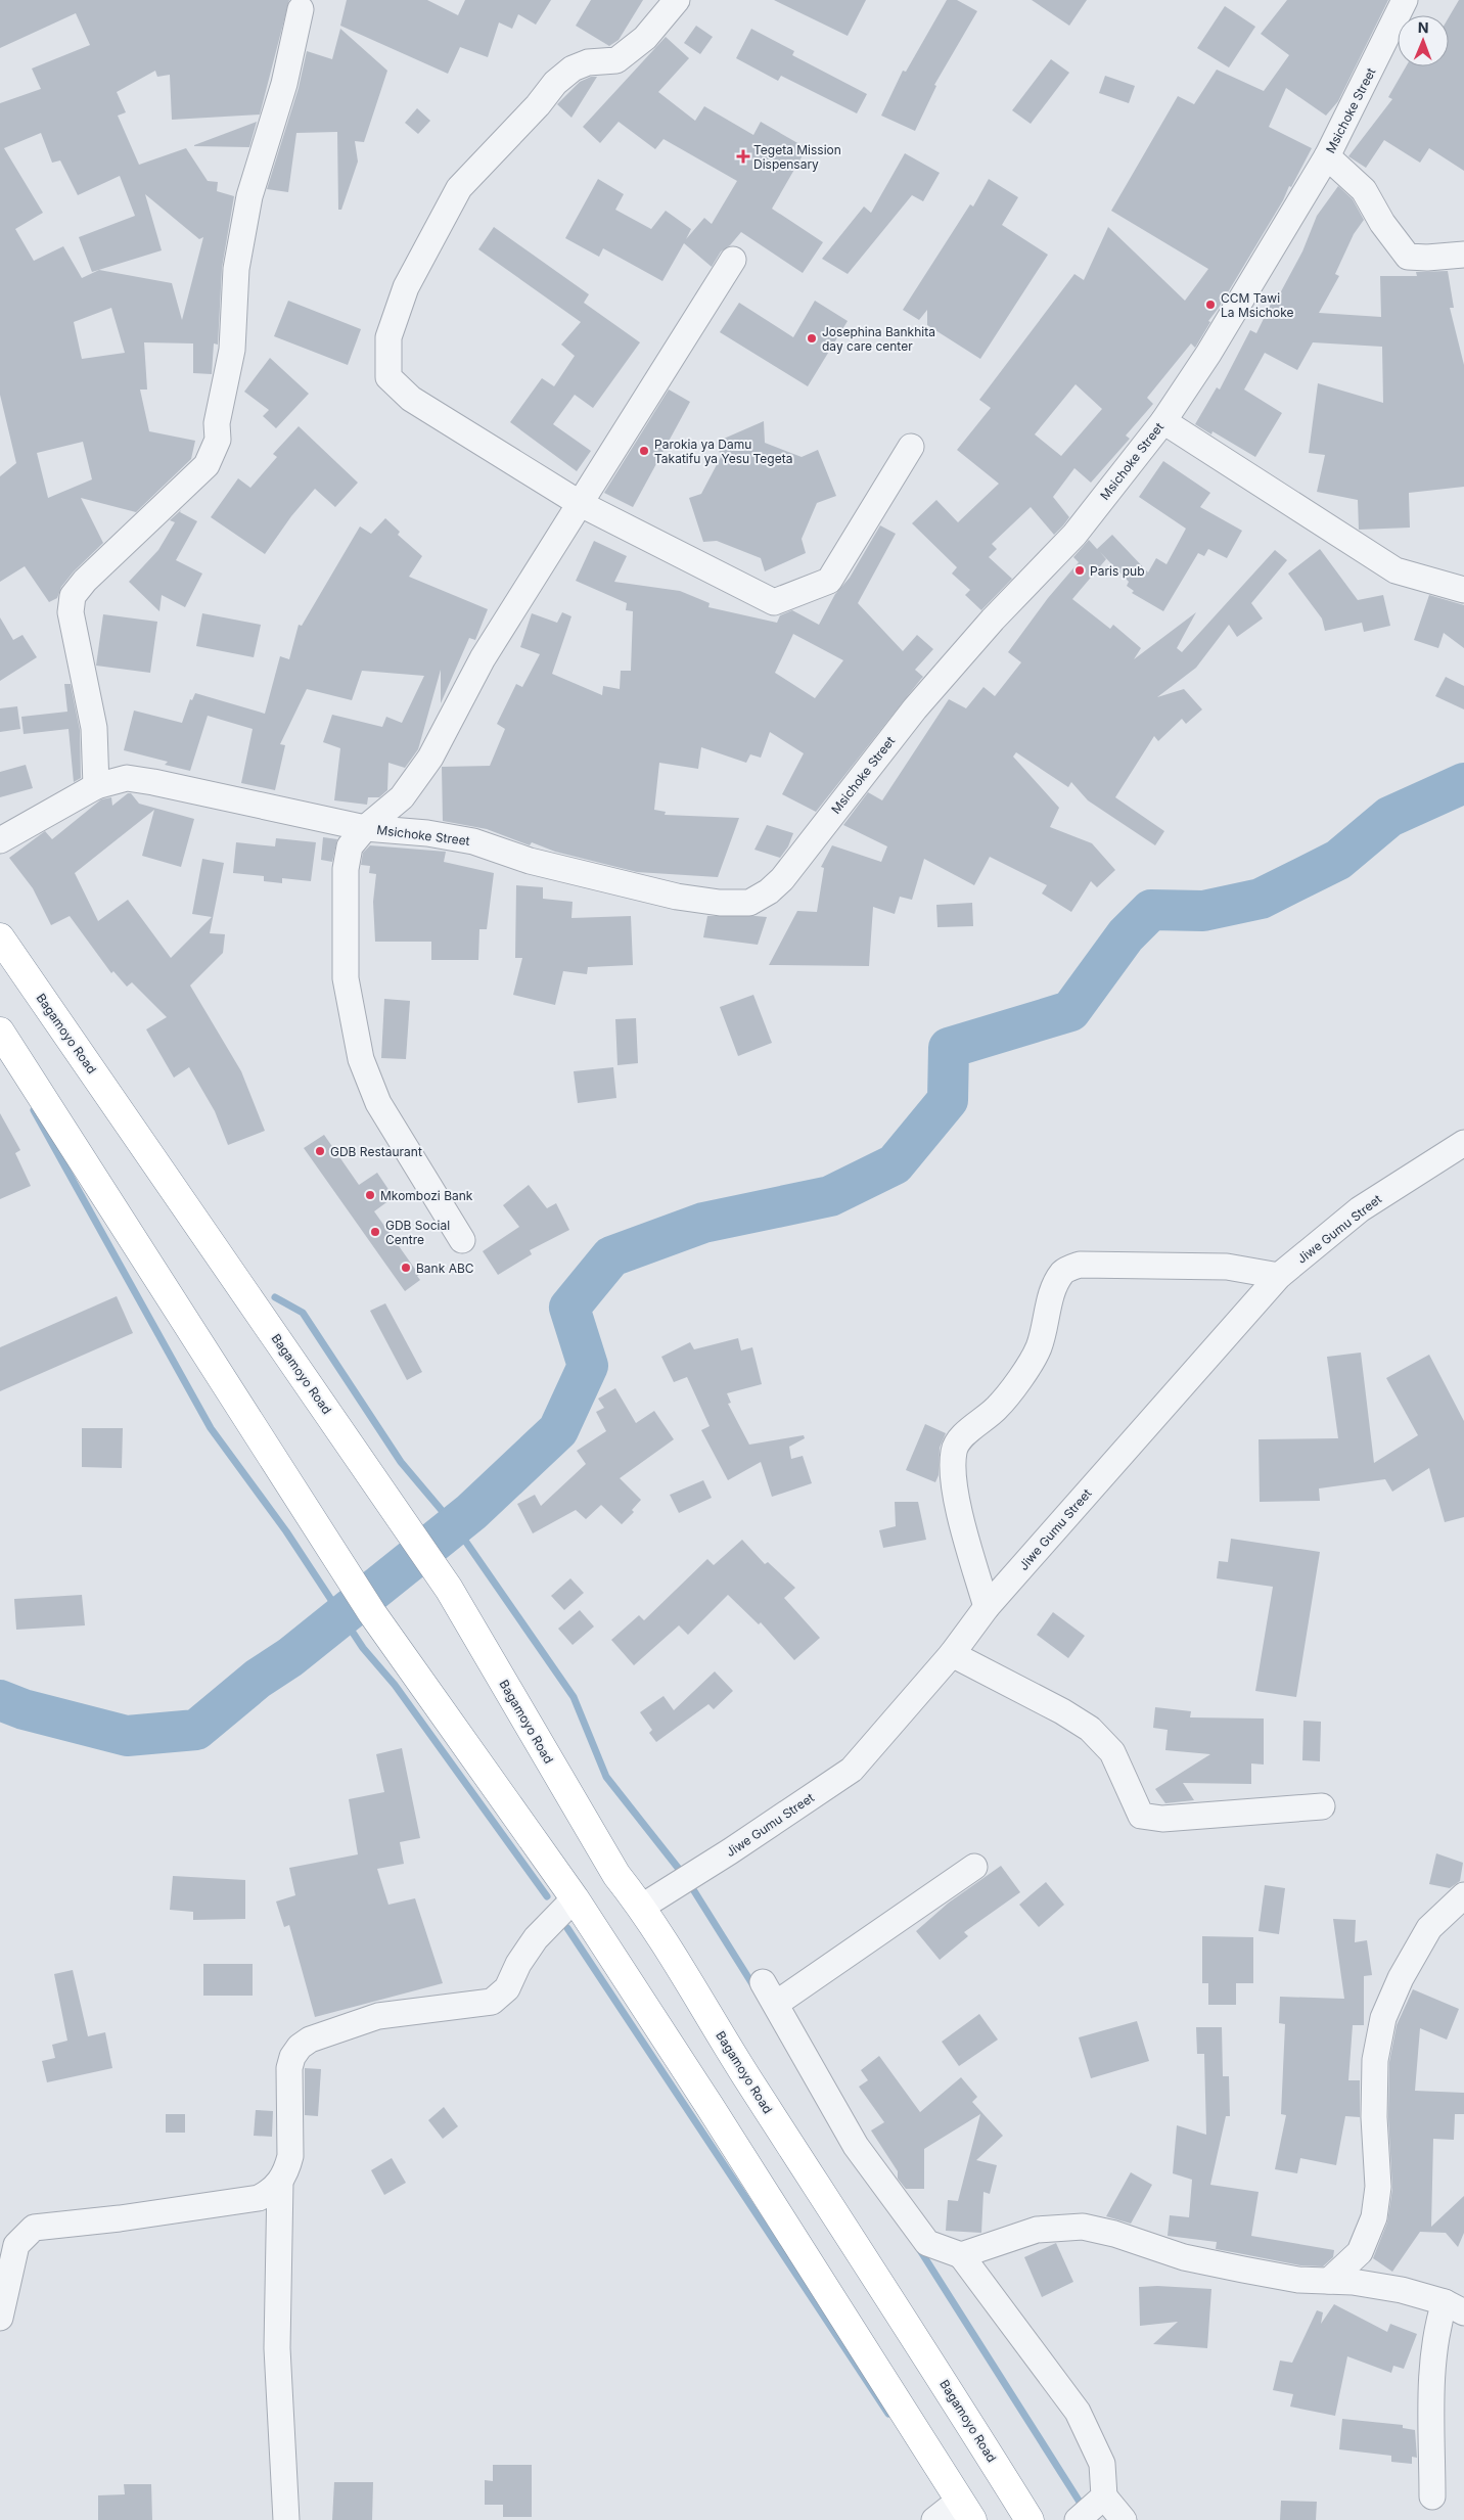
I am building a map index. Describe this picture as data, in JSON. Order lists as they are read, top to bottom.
{
  "streets": {
    "highway": ["Bagamoyo Road"],
    "street": ["Msichoke Street", "Jiwe Gumu Street"]
  },
  "crossings": [
    ["Bagamoyo Road", "Jiwe Gumu Street"]
  ],
  "places": {
    "health": ["Tegeta Mission Dispensary"],
    "other": [
      "CCM Tawi La Msichoke",
      "Josephina Bankhita day care center",
      "Parokia ya Damu Takatifu ya Yesu Tegeta",
      "Paris pub",
      "GDB Restaurant",
      "Mkombozi Bank",
      "GDB Social Centre",
      "Bank ABC"
    ]
  },
  "north": "top"
}
